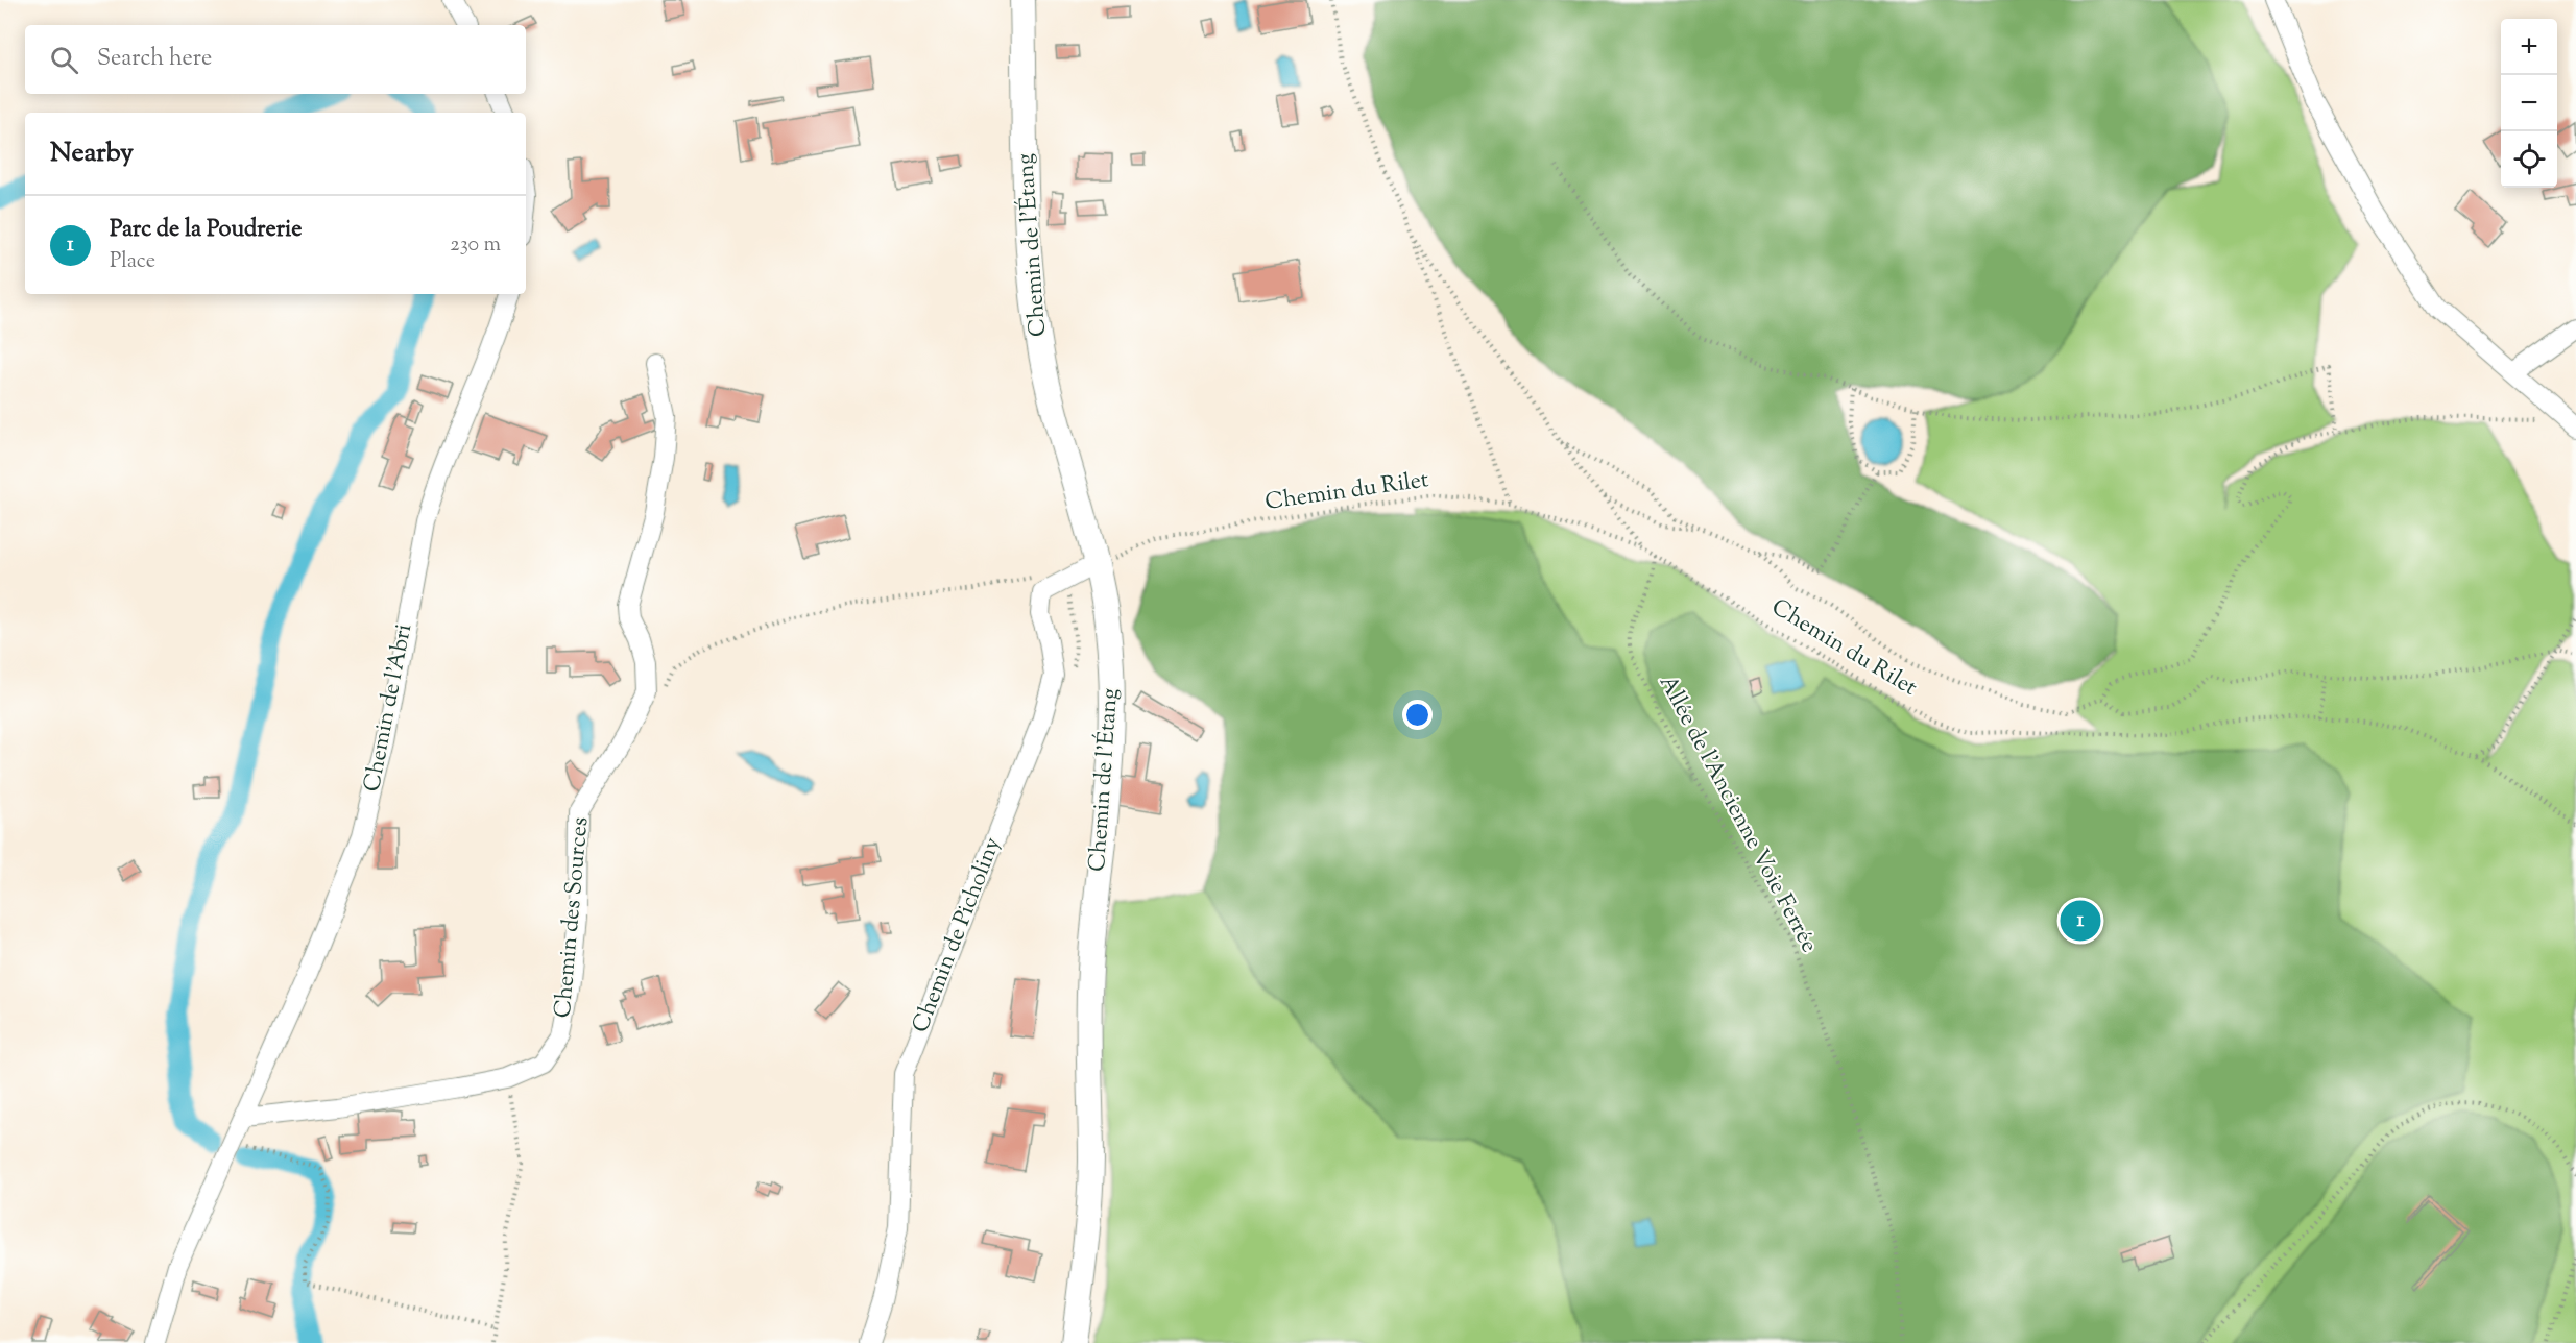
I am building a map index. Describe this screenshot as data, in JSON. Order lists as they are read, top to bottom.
{
  "streets": {
    "main road": ["Chemin de l’Étang"],
    "street": ["Chemin de l'Abri", "Chemin des Sources", "Chemin de Picholiny"],
    "path": ["Chemin du Rilet", "Allée de l'Ancienne Voie Ferrée"]
  },
  "crossings": [
    ["Chemin de l’Étang", "Chemin du Rilet"],
    ["Chemin de l’Étang", "Chemin de Picholiny"],
    ["Chemin du Rilet", "Allée de l'Ancienne Voie Ferrée"],
    ["Chemin du Rilet", "Chemin de Picholiny"],
    ["Chemin de l'Abri", "Chemin des Sources"]
  ],
  "page": {
    "map_buttons": ["+", "−"],
    "search": "Search here",
    "heading": "Nearby",
    "list": [
      {
        "mark": "1",
        "name": "Parc de la Poudrerie",
        "note": "Place",
        "value": "230 m"
      }
    ],
    "pins": "1"
  }
}
